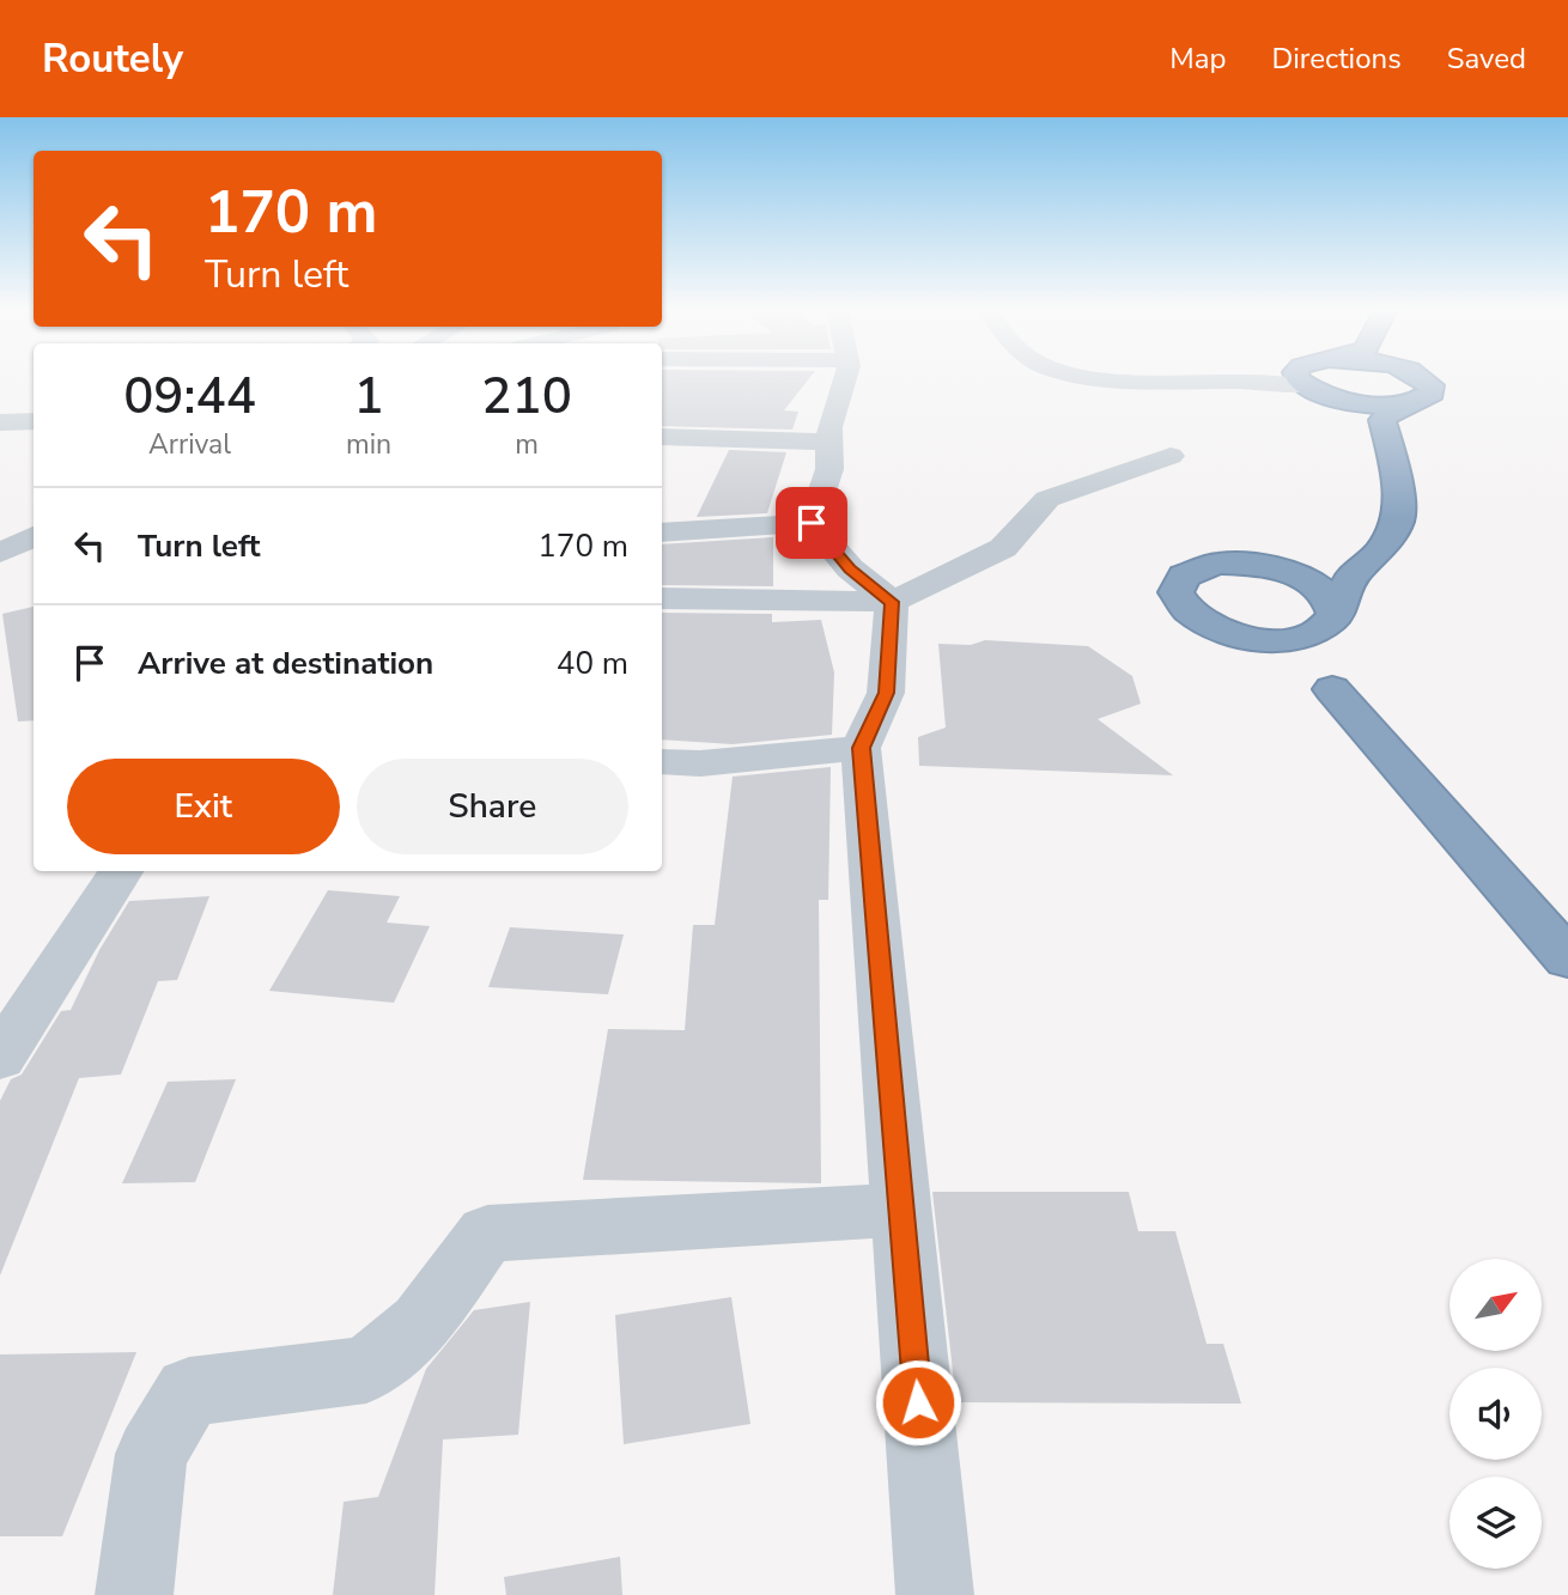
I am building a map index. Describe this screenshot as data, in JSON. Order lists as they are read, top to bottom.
{
  "north": "top right",
  "page": {
    "header": "Routely",
    "nav": ["Map", "Directions", "Saved"],
    "turn": ["170 m", "Turn left"],
    "eta": [
      "09:44",
      "Arrival",
      "1",
      "min",
      "210",
      "m"
    ],
    "list": [
      {
        "name": "Turn left",
        "value": "170 m"
      },
      {
        "name": "Arrive at destination",
        "value": "40 m"
      }
    ],
    "buttons": ["Exit", "Share"]
  }
}
